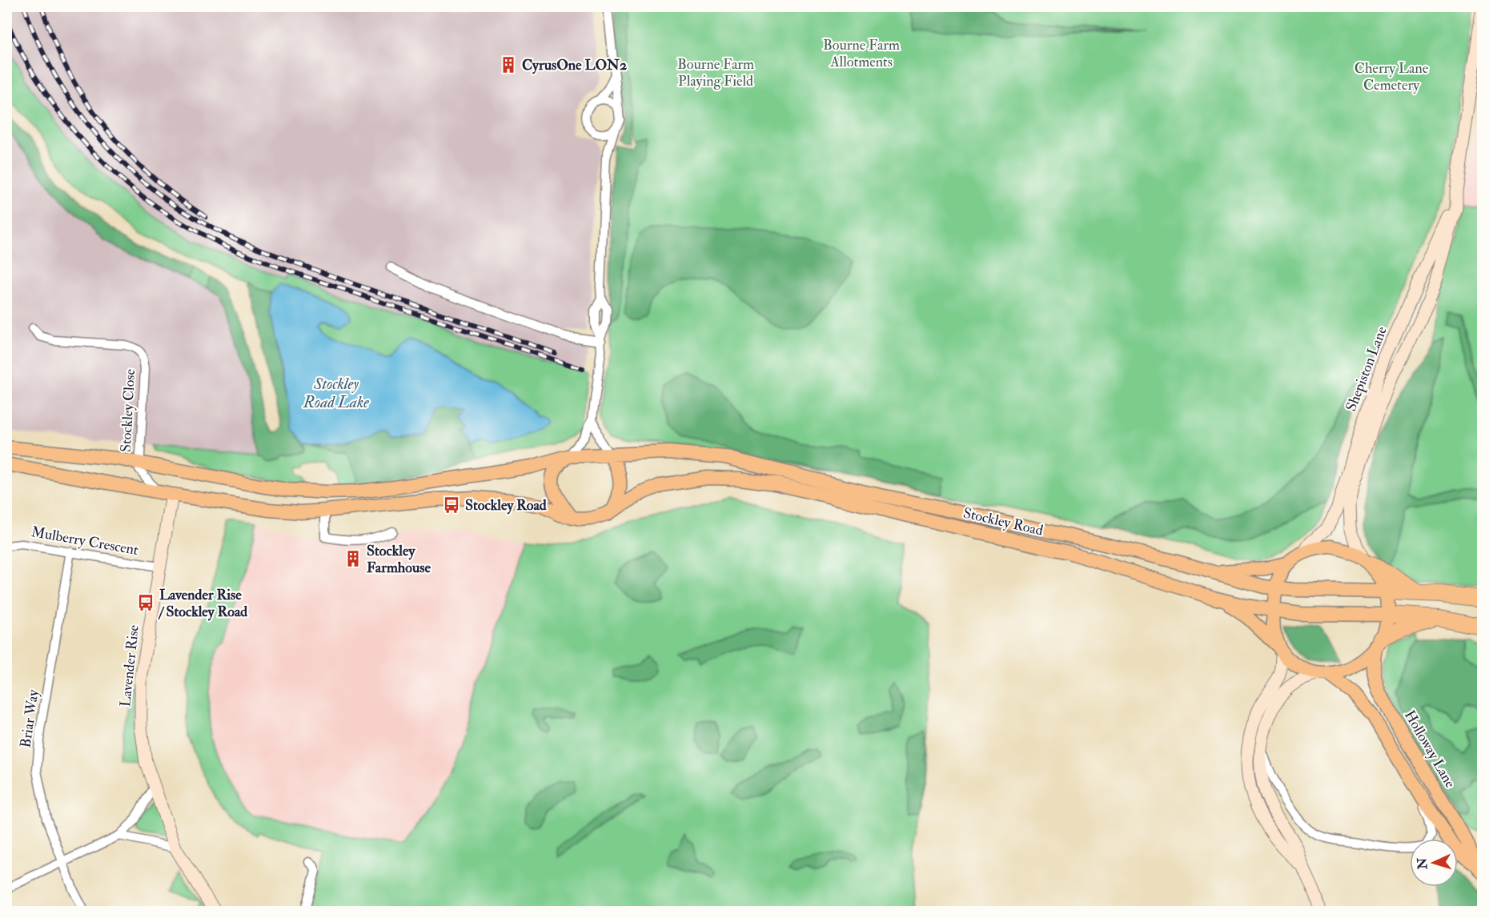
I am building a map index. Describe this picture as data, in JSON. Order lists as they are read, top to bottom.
{
  "streets": {
    "main road": ["Stockley Road", "Holloway Lane"],
    "street": [
      "Shepiston Lane",
      "Stockley Close",
      "Mulberry Crescent",
      "Lavender Rise",
      "Briar Way"
    ]
  },
  "crossings": [
    ["Stockley Close", "Stockley Road"],
    ["Stockley Road", "Lavender Rise"],
    ["Stockley Road", "Holloway Lane"],
    ["Mulberry Crescent", "Lavender Rise"],
    ["Mulberry Crescent", "Briar Way"]
  ],
  "water": ["Stockley Road Lake"],
  "parks": ["Bourne Farm Allotments", "Bourne Farm Playing Field", "Cherry Lane Cemetery"],
  "places": {
    "building": ["CyrusOne LON2", "Stockley Farmhouse"],
    "bus stop": ["Stockley Road", "Lavender Rise / Stockley Road"]
  },
  "north": "left"
}
